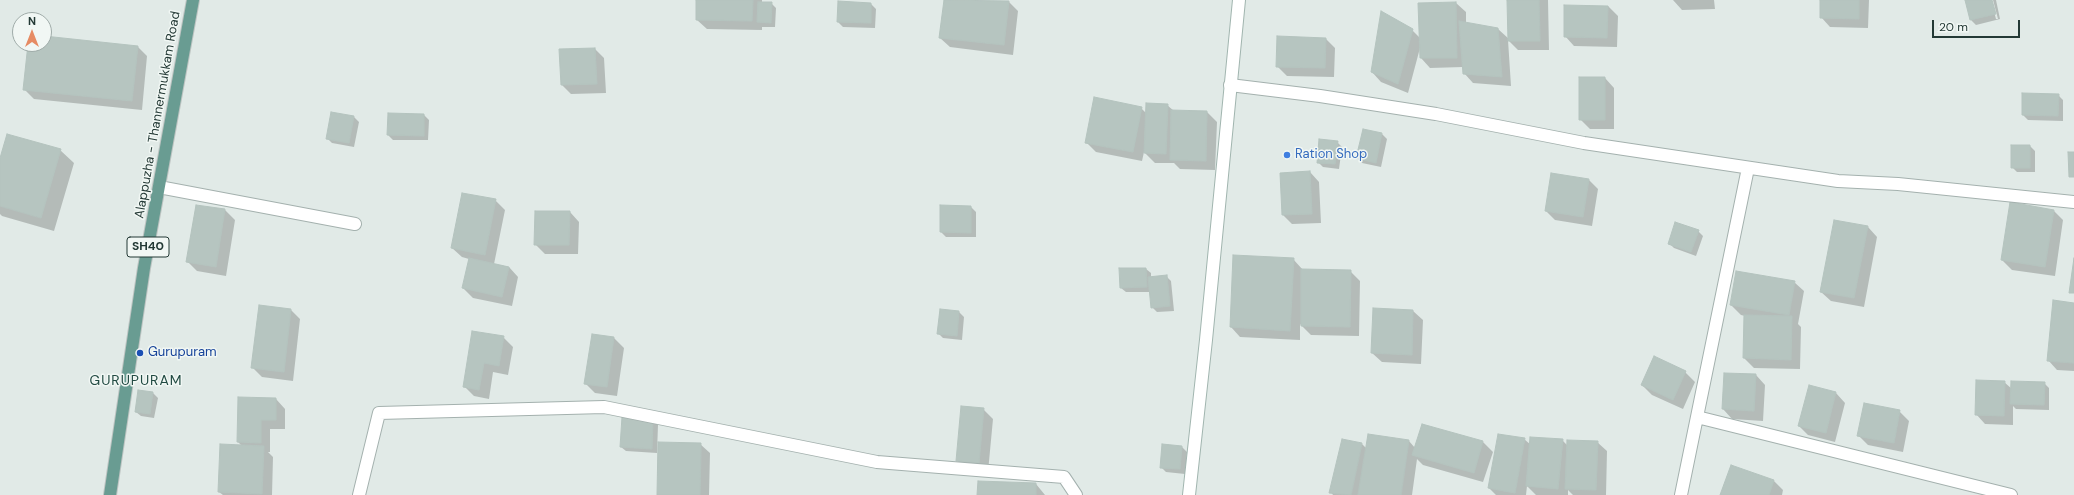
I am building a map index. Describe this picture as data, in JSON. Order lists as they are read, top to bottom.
{
  "streets": {
    "main road": ["Alappuzha - Thannermukkam Road", "SH40"]
  },
  "districts": ["GURUPURAM"],
  "places": ["Ration Shop", "Gurupuram"],
  "scale_bar": "20 m",
  "north": "top"
}
